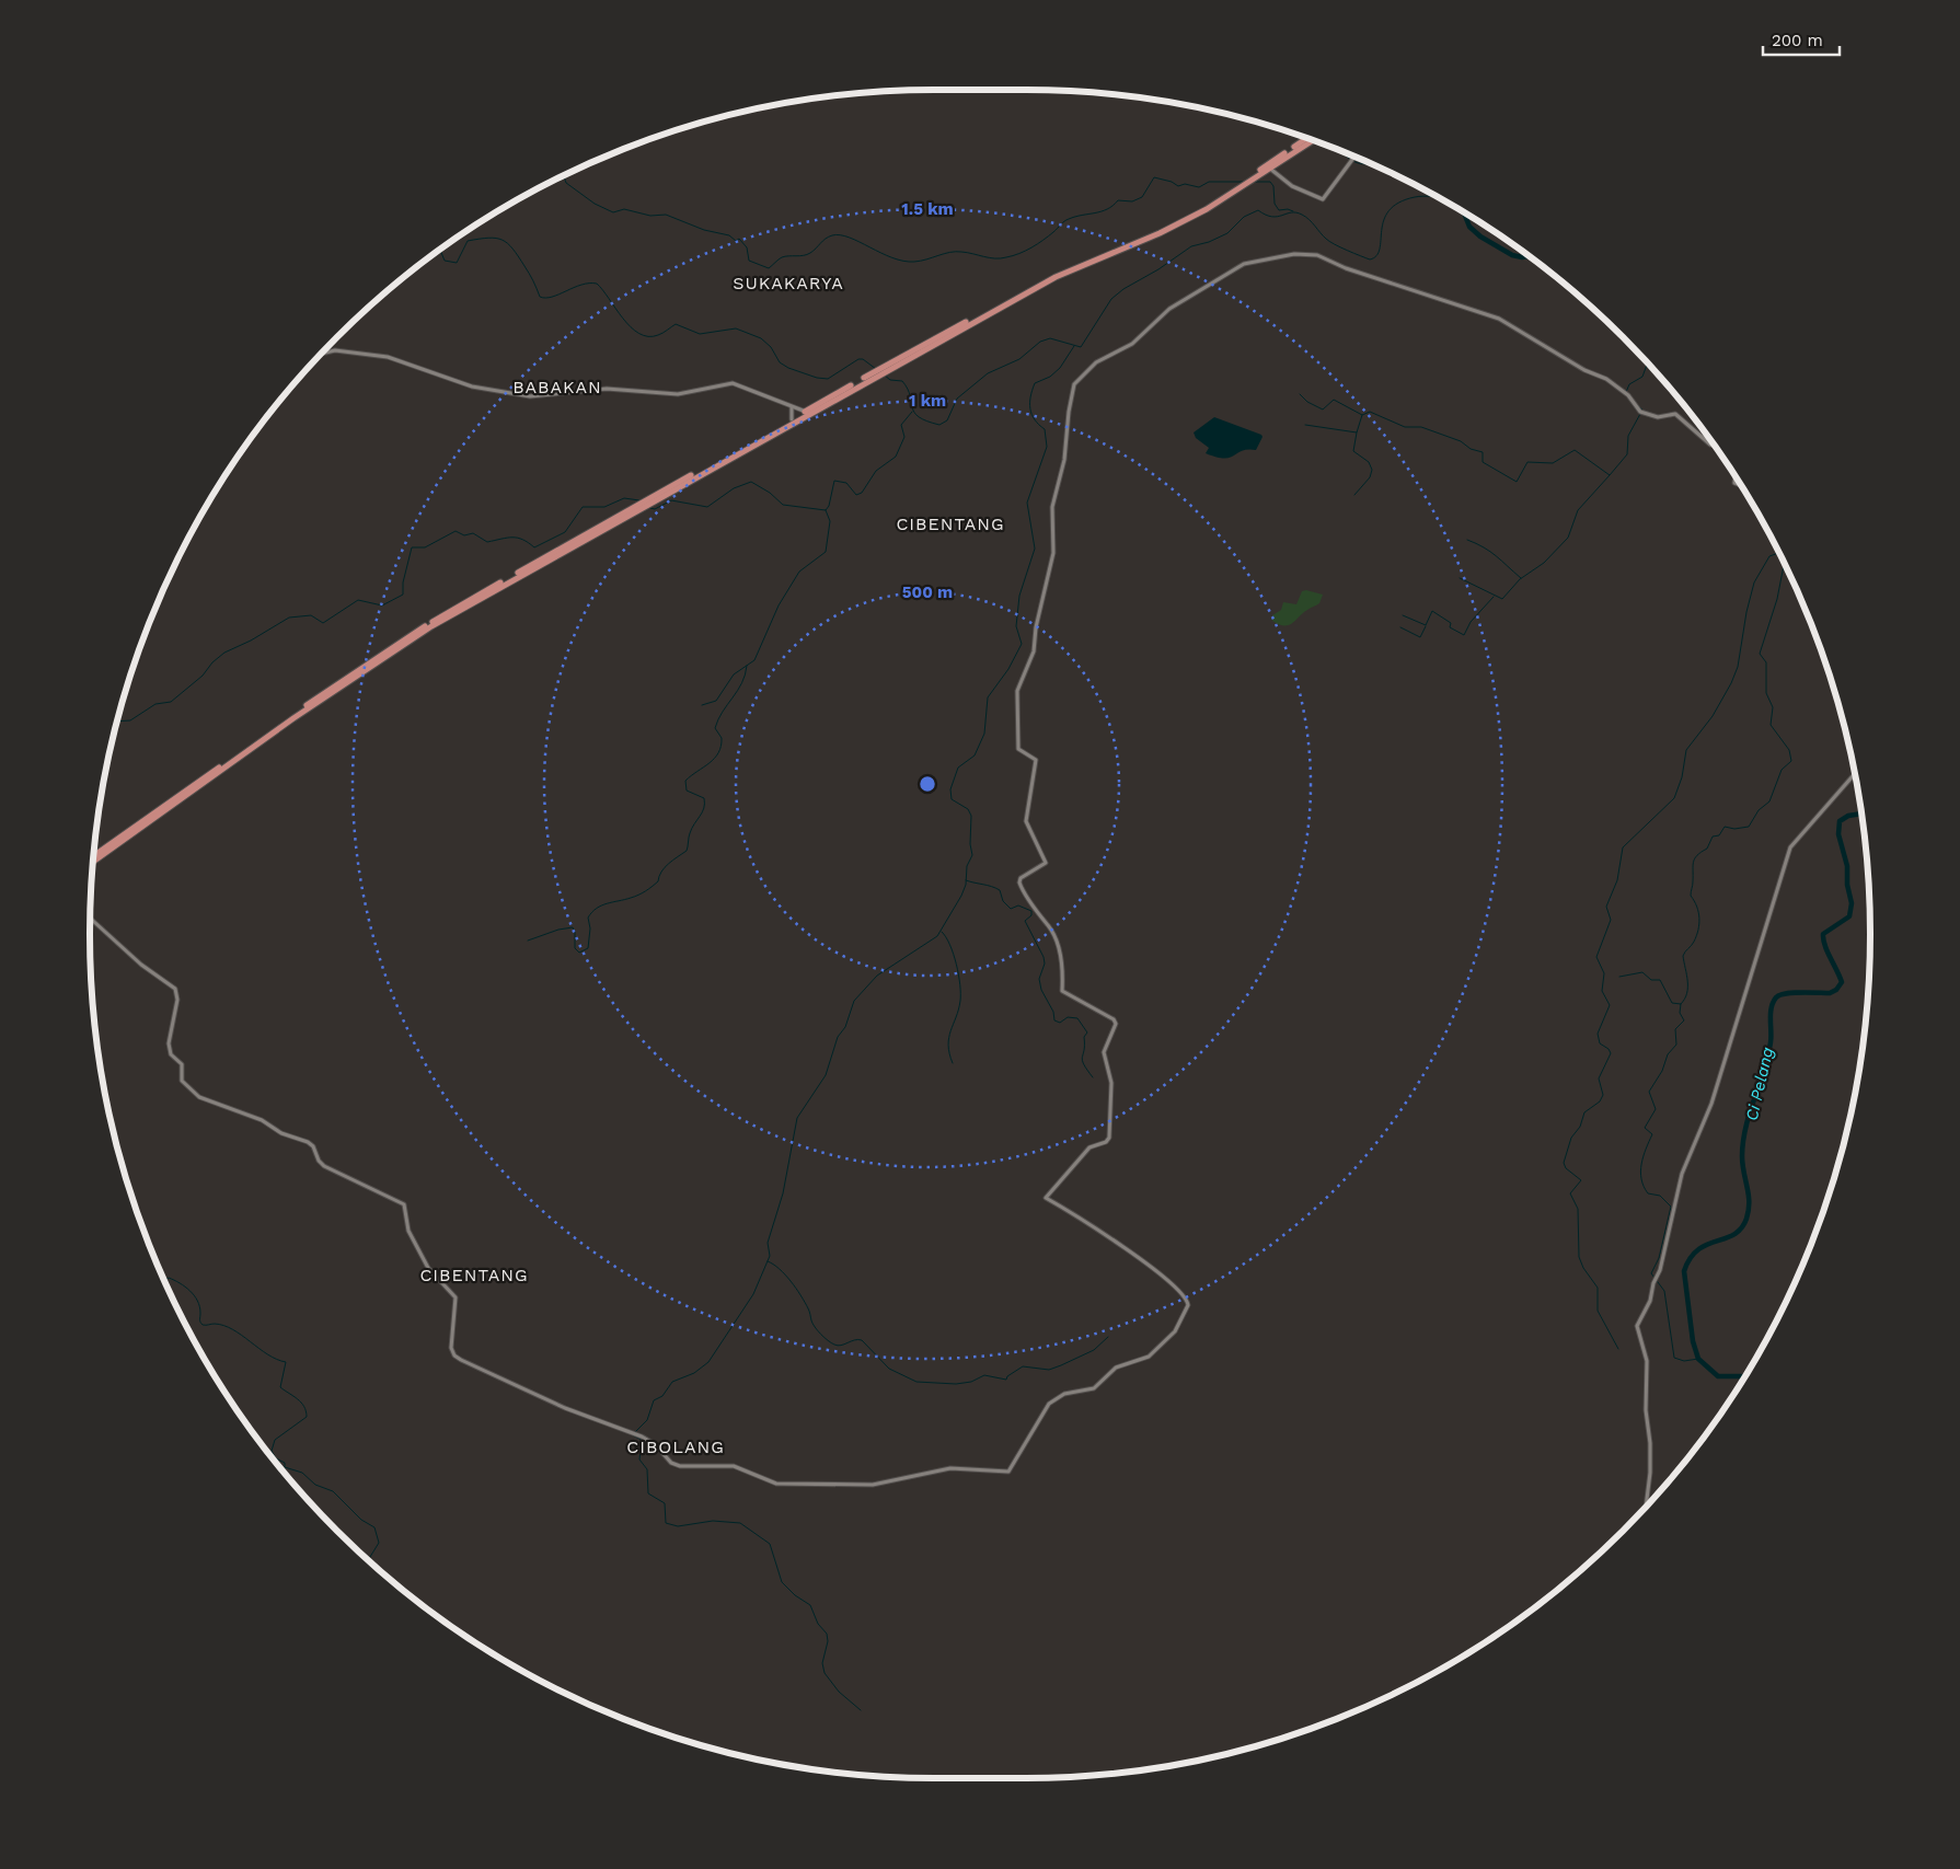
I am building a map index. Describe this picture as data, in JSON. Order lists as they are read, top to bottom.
{
  "districts": [
    "SUKAKARYA",
    "BABAKAN",
    "CIBENTANG",
    "CIBENTANG",
    "CIBOLANG"
  ],
  "water": ["Ci Pelang"],
  "scale_bar": "200 m",
  "rings": ["1.5 km", "1 km", "500 m"]
}
